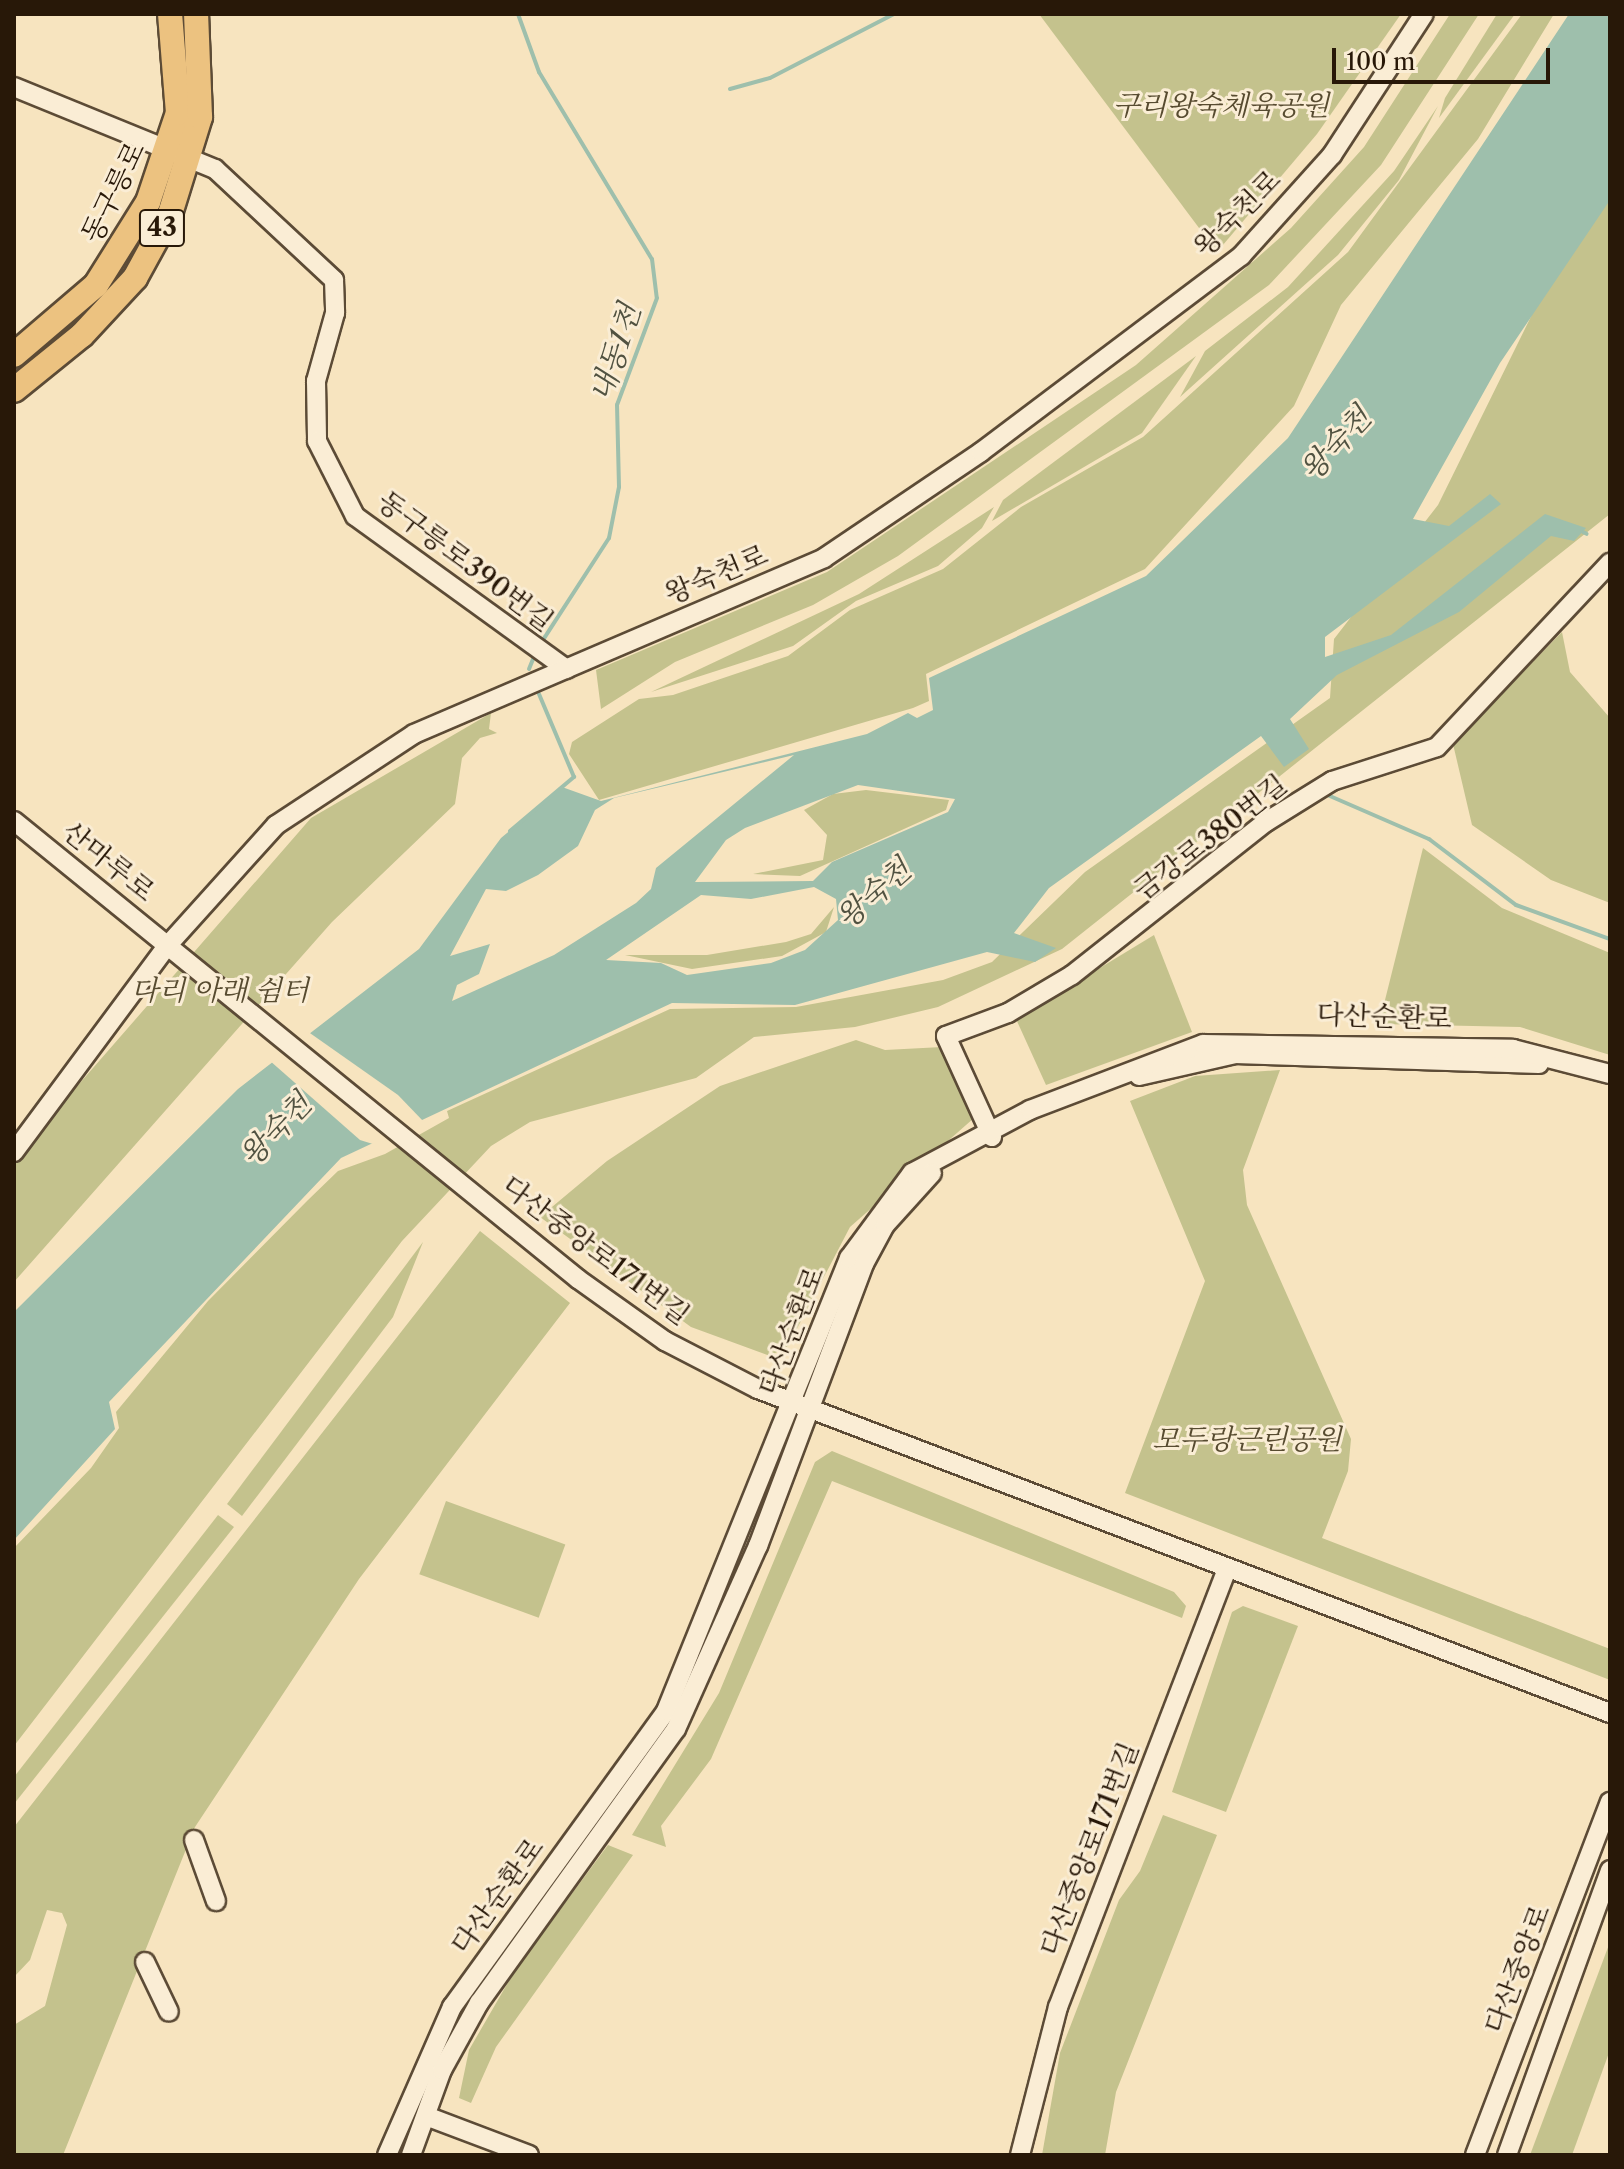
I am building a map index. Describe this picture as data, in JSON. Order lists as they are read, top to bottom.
{
  "streets": {
    "main road": ["동구릉로", "43"],
    "street": [
      "왕숙천로",
      "동구릉로390번길",
      "금강로380번길",
      "산마루로",
      "다산순환로",
      "다산중앙로171번길",
      "다산중앙로"
    ]
  },
  "crossings": [
    ["동구릉로", "동구릉로390번길"],
    ["왕숙천로", "동구릉로390번길"],
    ["왕숙천로", "산마루로"],
    ["왕숙천로", "다산중앙로171번길"],
    ["금강로380번길", "다산순환로"],
    ["산마루로", "다산중앙로171번길"],
    ["다산순환로", "다산중앙로171번길"]
  ],
  "water": ["내동1천", "왕숙천"],
  "parks": ["구리왕숙체육공원", "다리 아래 쉼터", "모두랑근린공원"],
  "scale_bar": "100 m"
}
